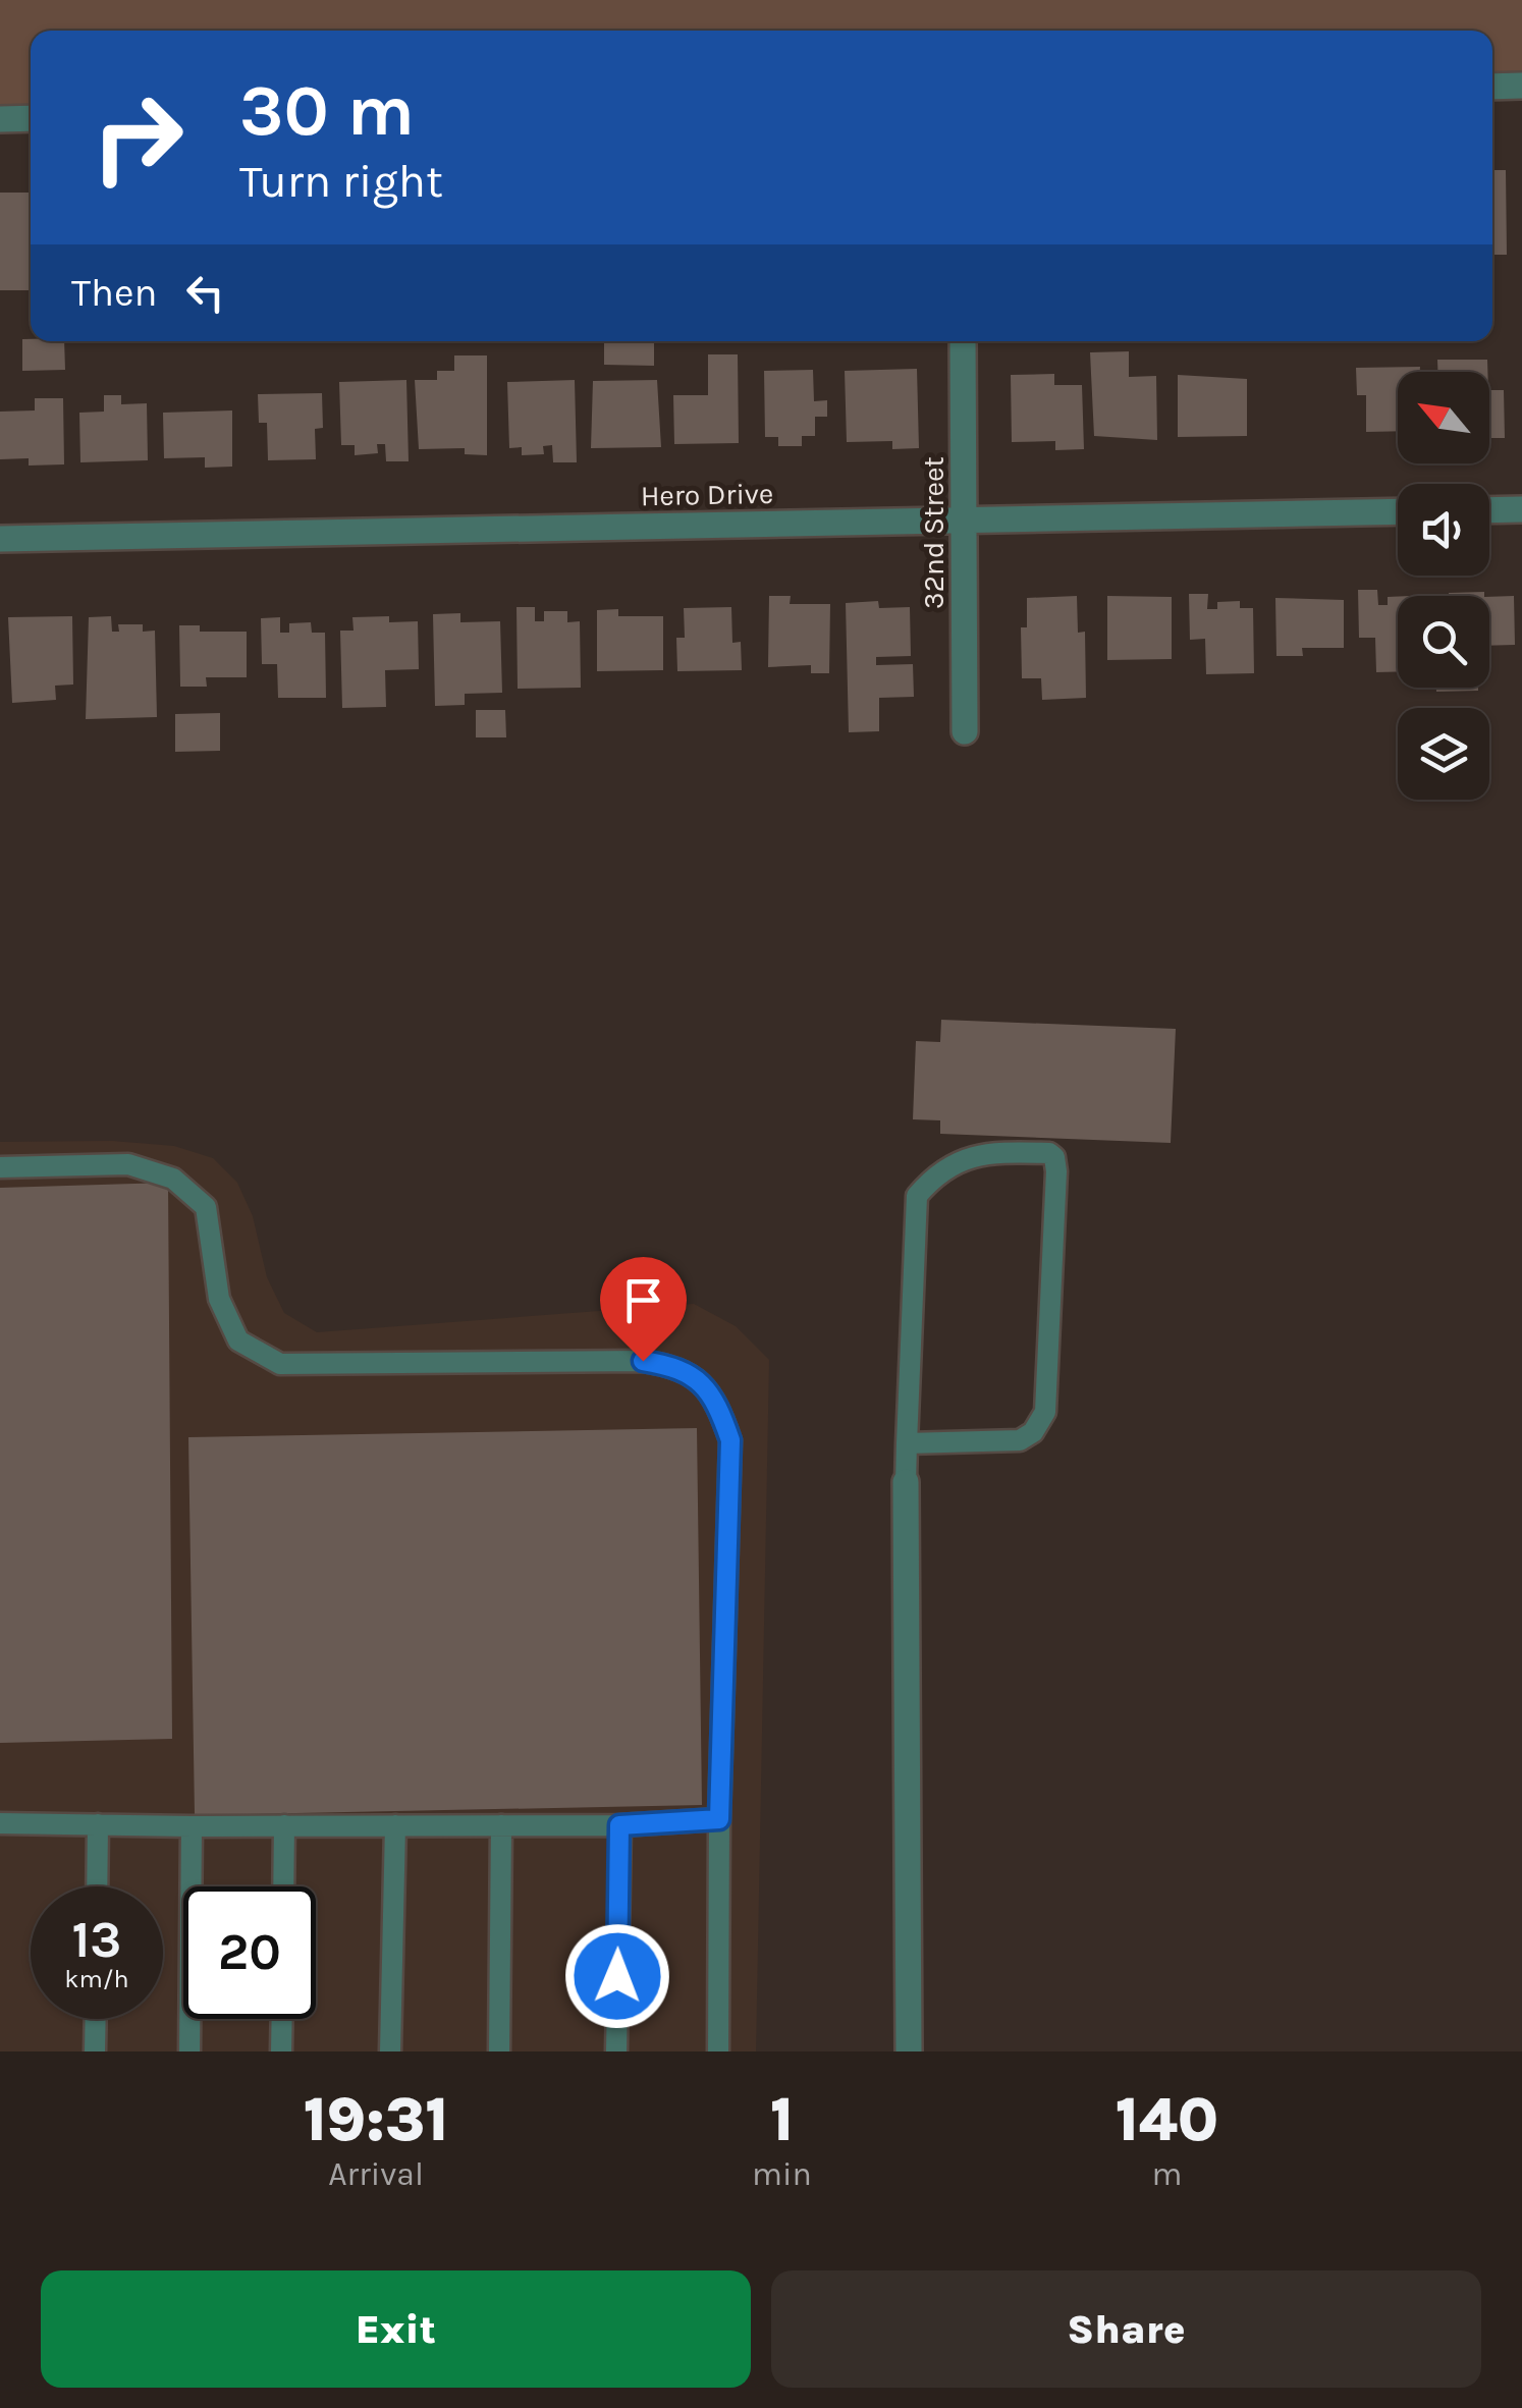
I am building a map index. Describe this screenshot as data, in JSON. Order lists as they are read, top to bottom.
{
  "streets": {
    "street": ["Hero Drive", "32nd Street"]
  },
  "crossings": [
    ["Hero Drive", "32nd Street"]
  ],
  "north": "top left",
  "page": {
    "turn": ["30 m", "Turn right"],
    "then": "Then",
    "speed": "13 km/h",
    "limit": "20",
    "eta": [
      "19:31",
      "Arrival",
      "1",
      "min",
      "140",
      "m"
    ],
    "buttons": ["Exit", "Share"]
  }
}
